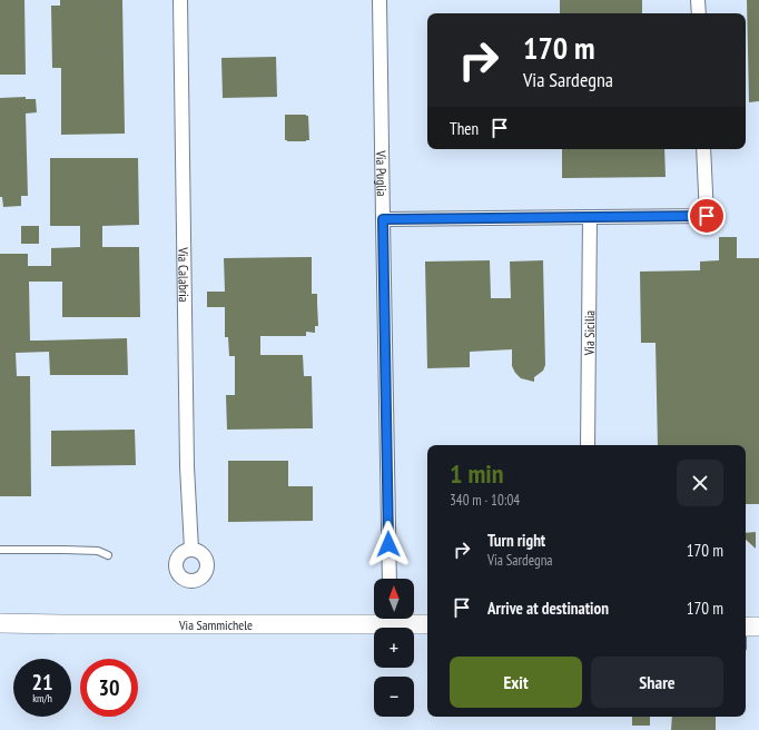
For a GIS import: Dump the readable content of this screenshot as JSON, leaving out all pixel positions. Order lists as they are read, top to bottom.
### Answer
{
  "streets": {
    "main road": ["Via Sammichele"],
    "street": ["Via Puglia", "Via Calabria", "Via Sicilia"]
  },
  "north": "top",
  "page": {
    "turn": ["170 m", "Via Sardegna"],
    "then": "Then",
    "heading": ["1 min", "340 m · 10:04"],
    "list": [
      {
        "name": "Turn right",
        "note": "Via Sardegna",
        "value": "170 m"
      },
      {
        "name": "Arrive at destination",
        "value": "170 m"
      }
    ],
    "map_buttons": ["+", "−"],
    "buttons": ["Exit", "Share"],
    "speed": "21 km/h",
    "limit": "30"
  }
}
